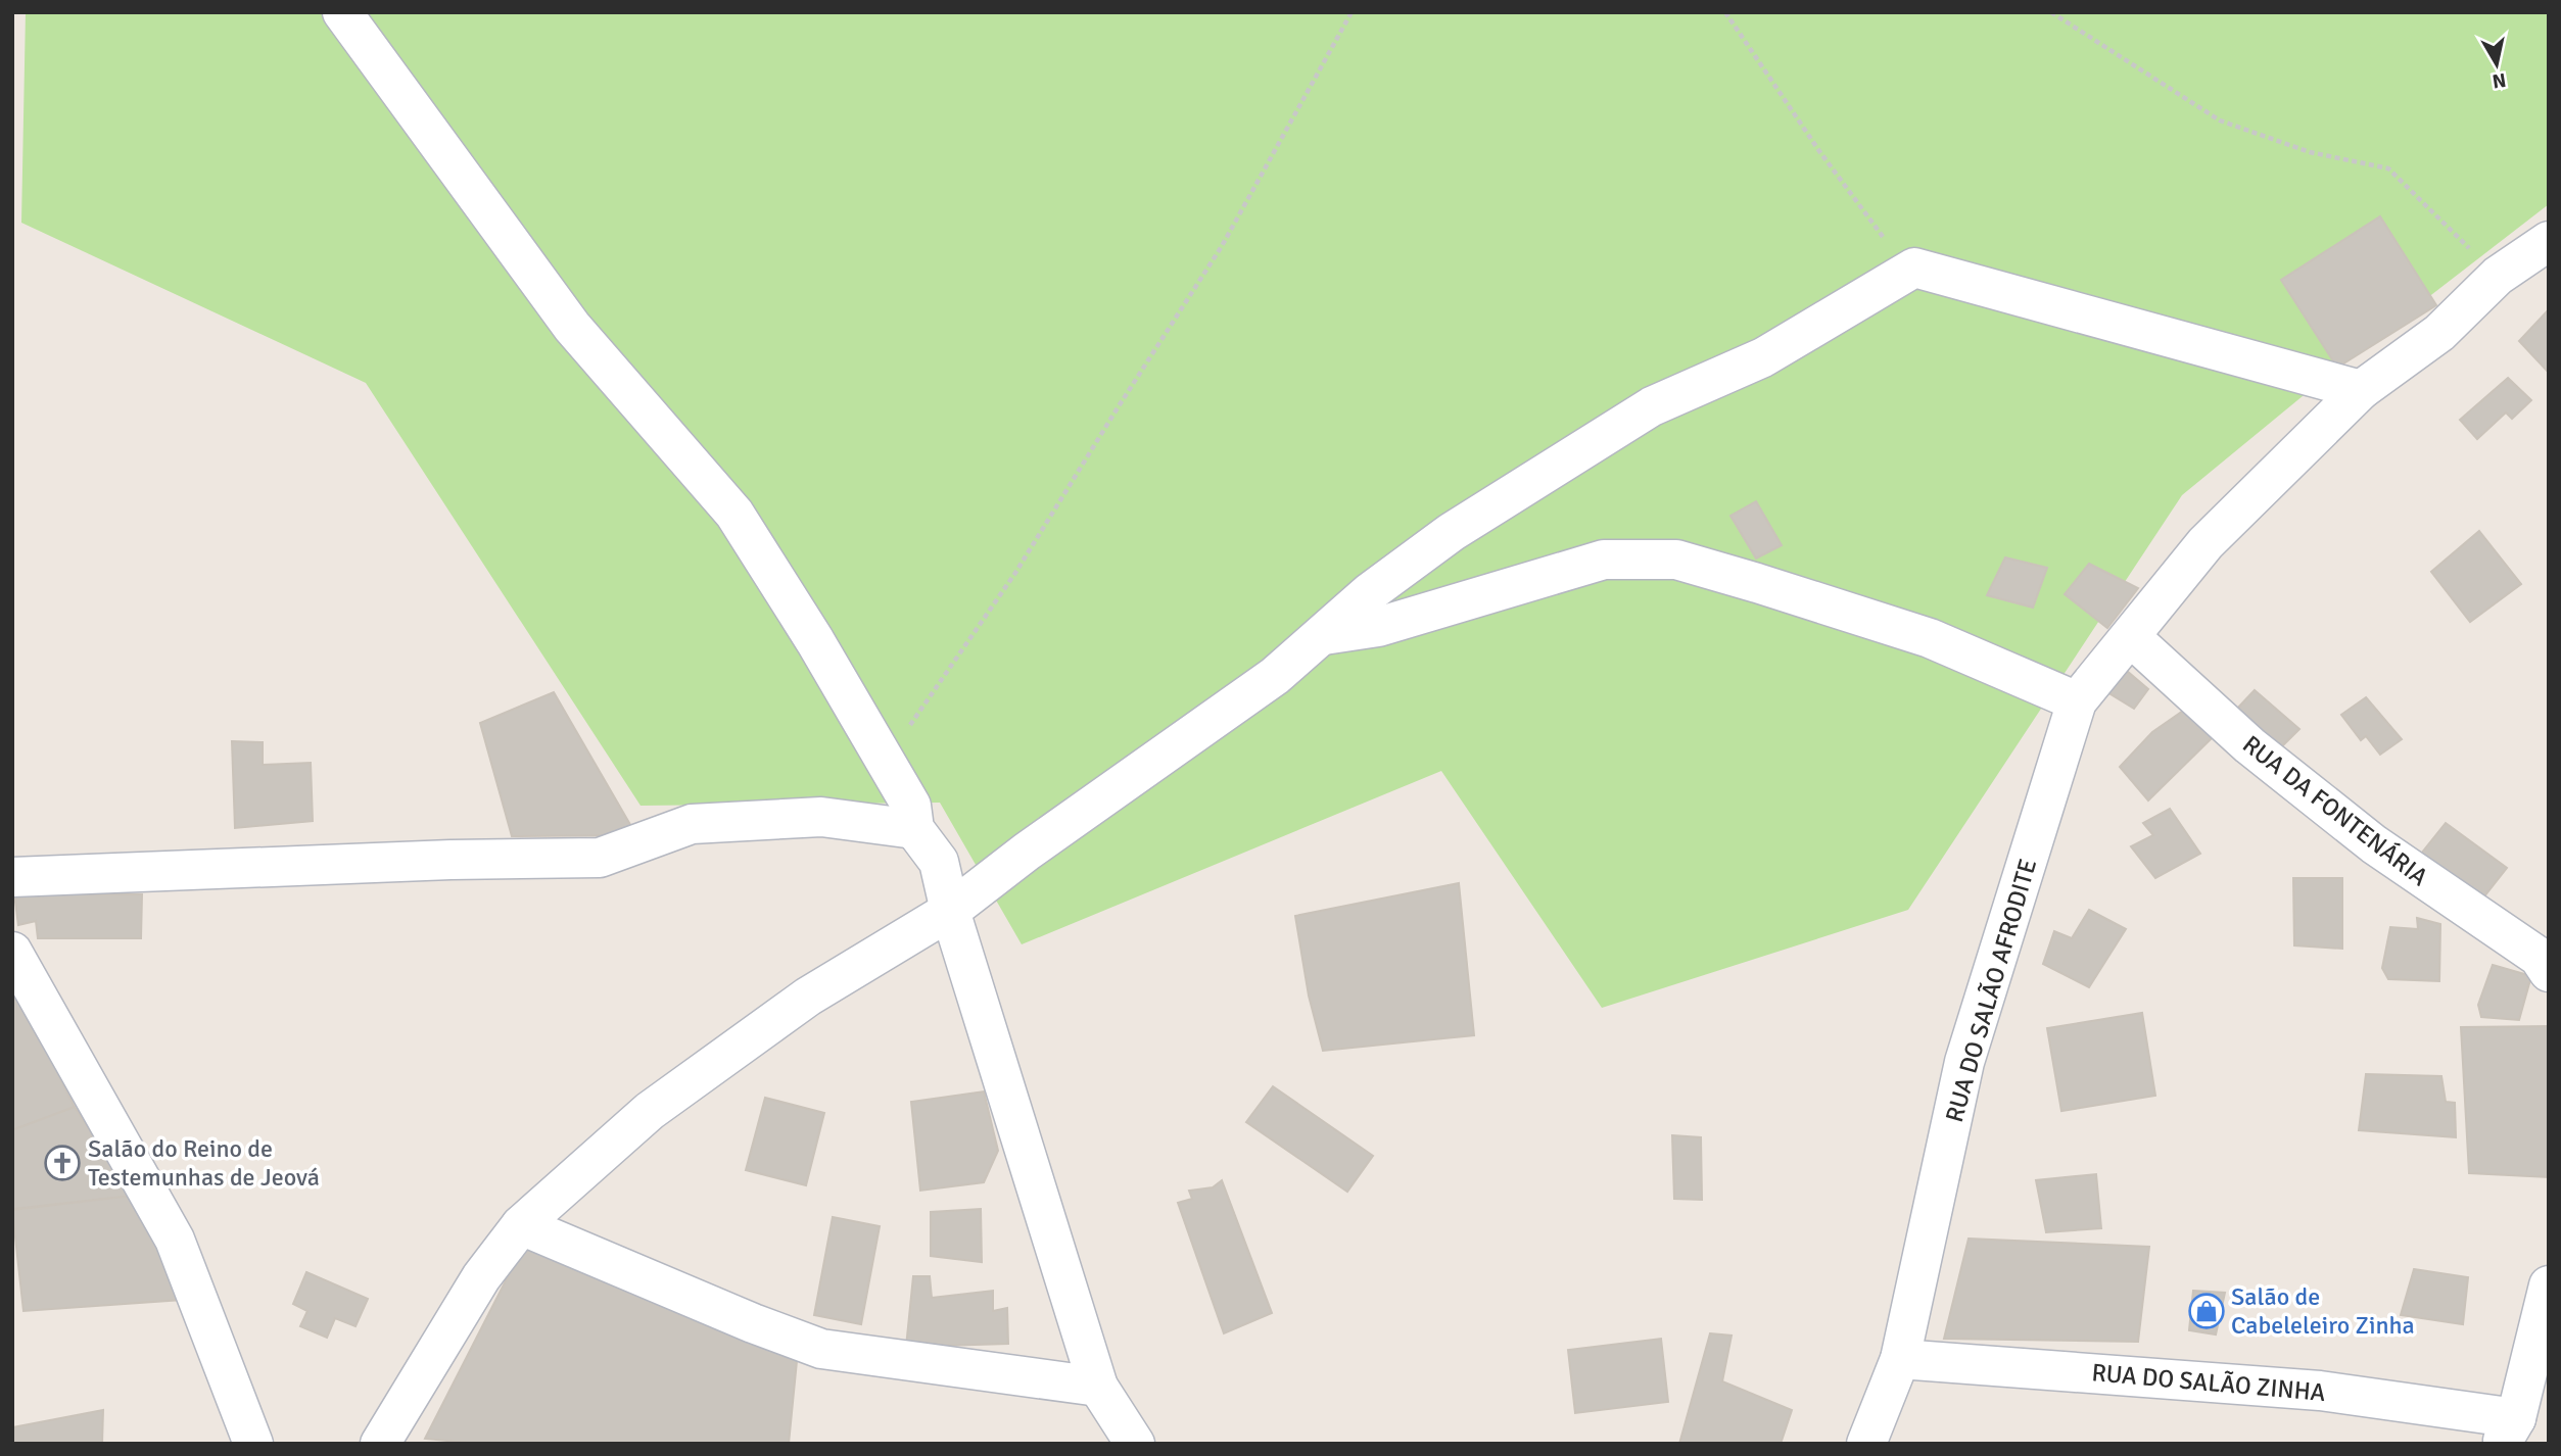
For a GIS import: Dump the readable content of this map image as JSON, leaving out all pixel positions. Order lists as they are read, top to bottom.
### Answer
{
  "streets": {
    "street": ["RUA DA FONTENÁRIA", "RUA DO SALÃO AFRODITE", "RUA DO SALÃO ZINHA"]
  },
  "crossings": [
    ["RUA DA FONTENÁRIA", "RUA DO SALÃO AFRODITE"],
    ["RUA DO SALÃO AFRODITE", "RUA DO SALÃO ZINHA"]
  ],
  "places": {
    "church": ["Salão do Reino de Testemunhas de Jeová"],
    "shop": ["Salão de Cabeleleiro Zinha"]
  },
  "north": "bottom"
}
